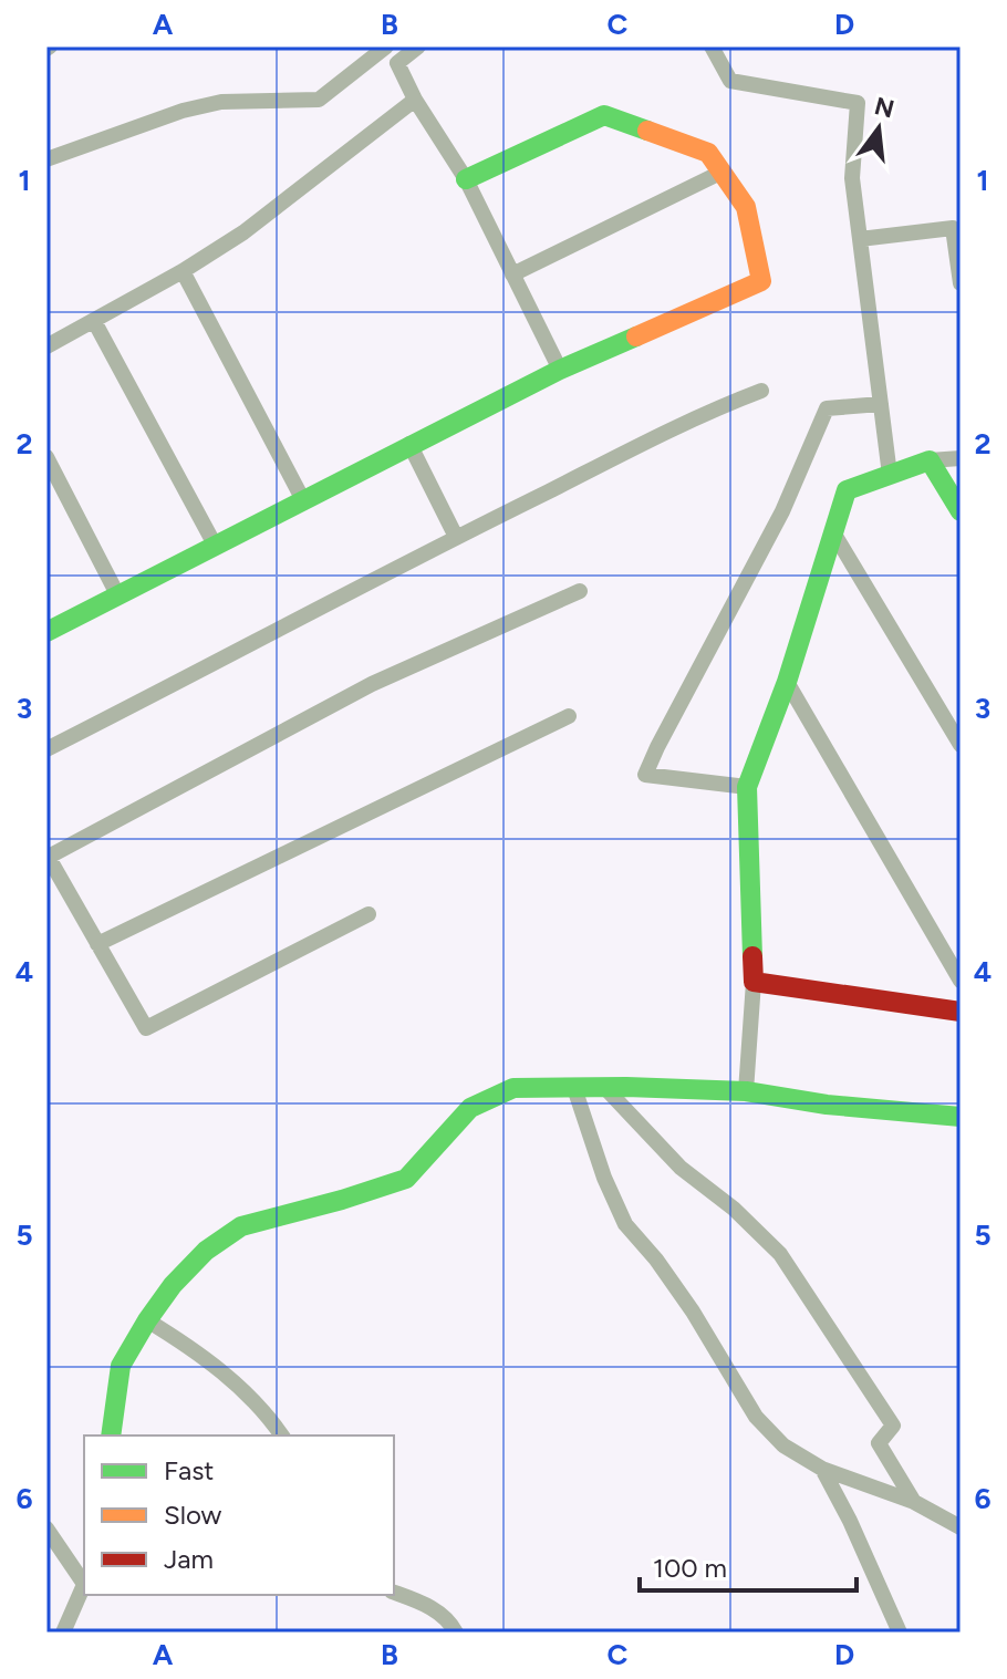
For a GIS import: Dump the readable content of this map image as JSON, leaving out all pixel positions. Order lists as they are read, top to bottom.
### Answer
{
  "legend": ["Fast", "Slow", "Jam"],
  "scale_bar": "100 m",
  "north": "top",
  "grid": {
    "columns": [
      "A",
      "B",
      "C",
      "D"
    ],
    "rows": [
      "1",
      "2",
      "3",
      "4",
      "5",
      "6"
    ]
  }
}
